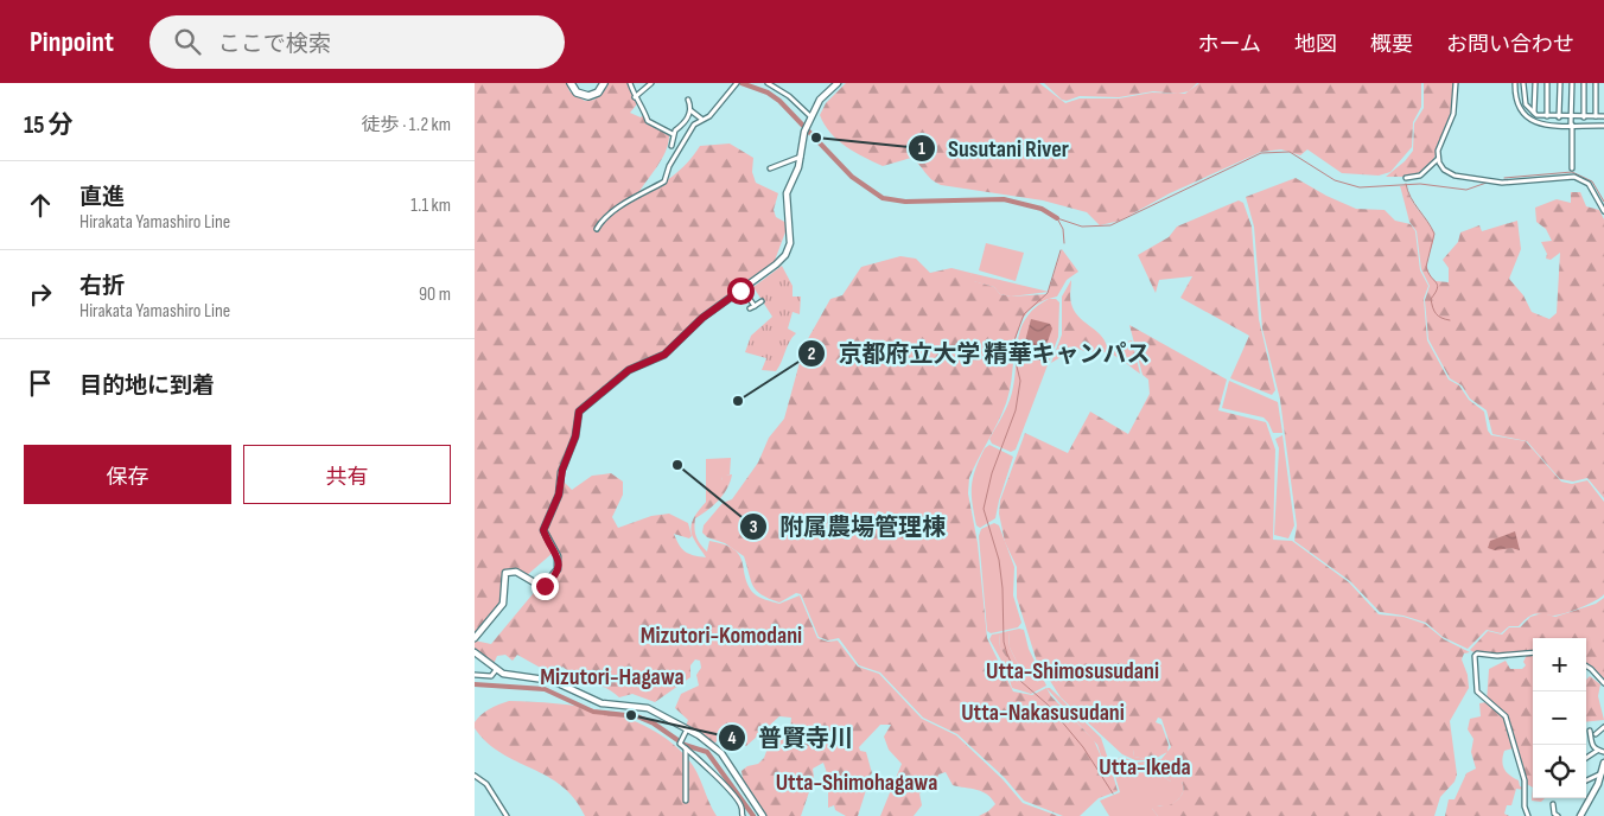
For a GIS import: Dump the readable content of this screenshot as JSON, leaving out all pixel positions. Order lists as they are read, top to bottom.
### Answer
{
  "districts": [
    "Mizutori-Komodani",
    "Utta-Shimosusudani",
    "Mizutori-Hagawa",
    "Utta-Nakasusudani",
    "Utta-Ikeda",
    "Utta-Shimohagawa"
  ],
  "places": [
    "Susutani River",
    "京都府立大学 精華キャンパス",
    "附属農場管理棟",
    "普賢寺川"
  ],
  "page": {
    "header": "Pinpoint",
    "search": "ここで検索",
    "nav": [
      "ホーム",
      "地図",
      "概要",
      "お問い合わせ"
    ],
    "heading": ["15 分", "徒歩 · 1.2 km"],
    "list": [
      ["直進", "Hirakata Yamashiro Line", "1.1 km"],
      ["右折", "Hirakata Yamashiro Line", "90 m"],
      "目的地に到着"
    ],
    "buttons": ["保存", "共有"],
    "map_buttons": ["+", "−"]
  }
}
